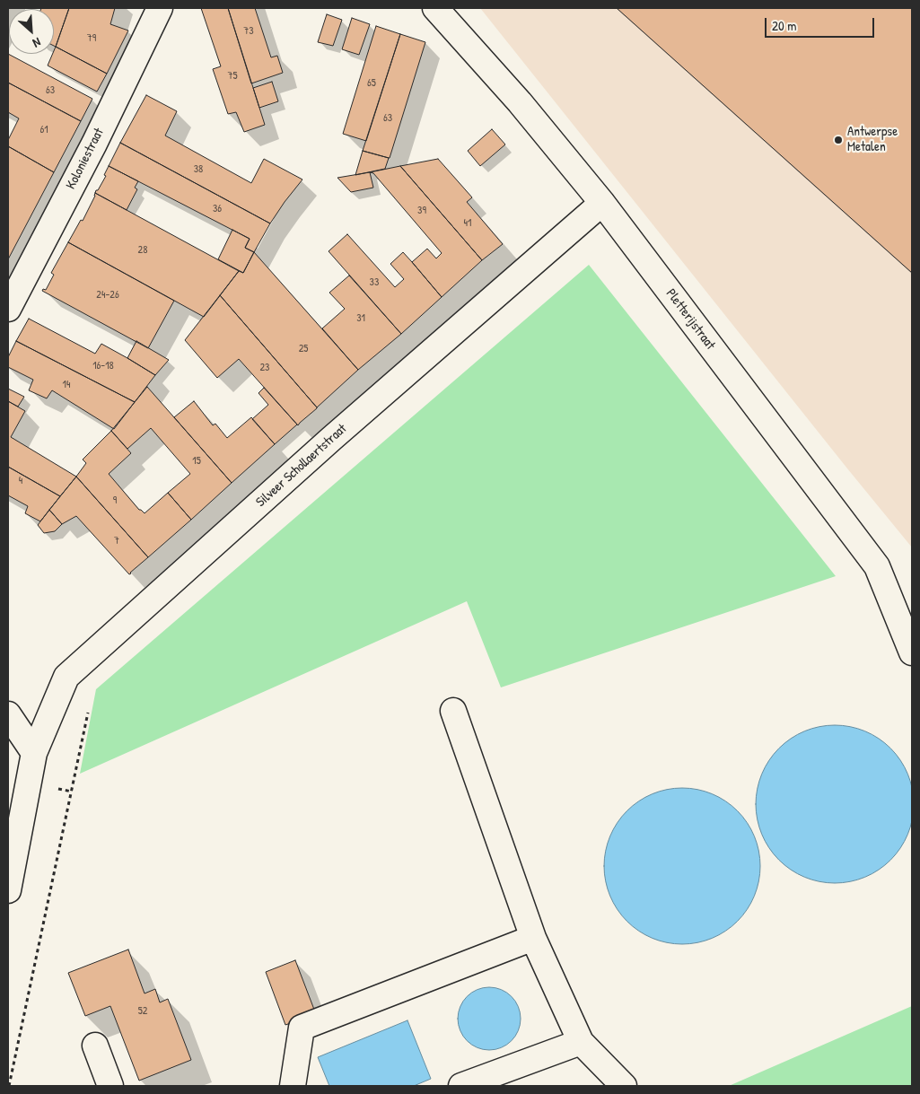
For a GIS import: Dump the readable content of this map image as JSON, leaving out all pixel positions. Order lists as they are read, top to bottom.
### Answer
{
  "streets": {
    "street": ["Koloniestraat", "Pletterijstraat", "Silveer Schollaertstraat"]
  },
  "crossings": [
    ["Pletterijstraat", "Silveer Schollaertstraat"]
  ],
  "places": ["Antwerpse Metalen"],
  "house_numbers": [
    "73",
    "79",
    "75",
    "65",
    "63",
    "63",
    "61",
    "38",
    "36",
    "39",
    "41",
    "28",
    "33",
    "24-26",
    "31",
    "25",
    "16-18",
    "23",
    "14",
    "15",
    "4",
    "9",
    "7",
    "52"
  ],
  "scale_bar": "20 m",
  "north": "bottom right"
}
